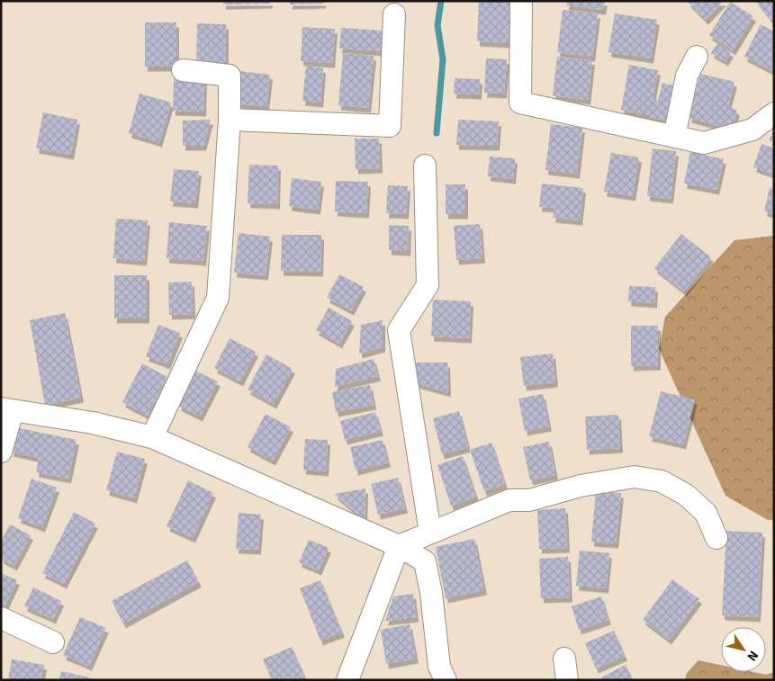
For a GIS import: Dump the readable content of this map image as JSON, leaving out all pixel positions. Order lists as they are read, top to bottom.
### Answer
{
  "north": "bottom right"
}
